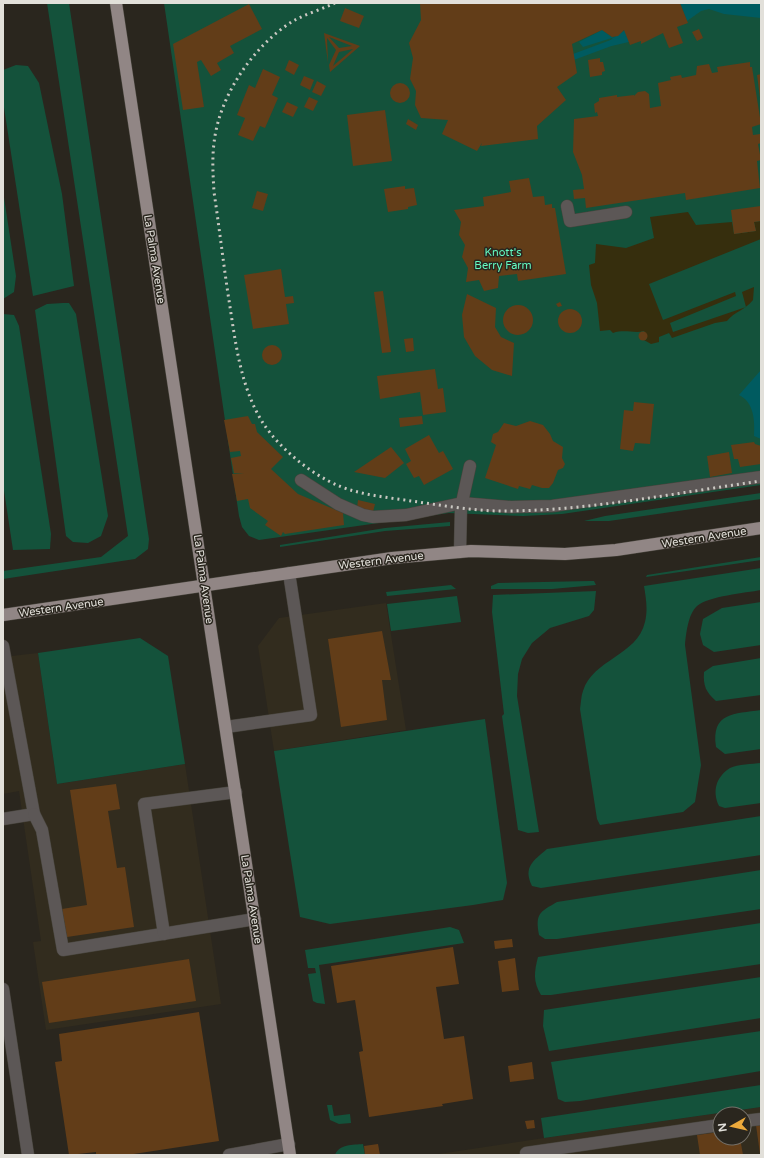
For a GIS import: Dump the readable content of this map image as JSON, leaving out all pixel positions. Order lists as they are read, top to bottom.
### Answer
{
  "streets": {
    "main road": ["La Palma Avenue", "Western Avenue"]
  },
  "crossings": [
    ["La Palma Avenue", "Western Avenue"]
  ],
  "parks": ["Knott's Berry Farm"],
  "north": "left"
}
